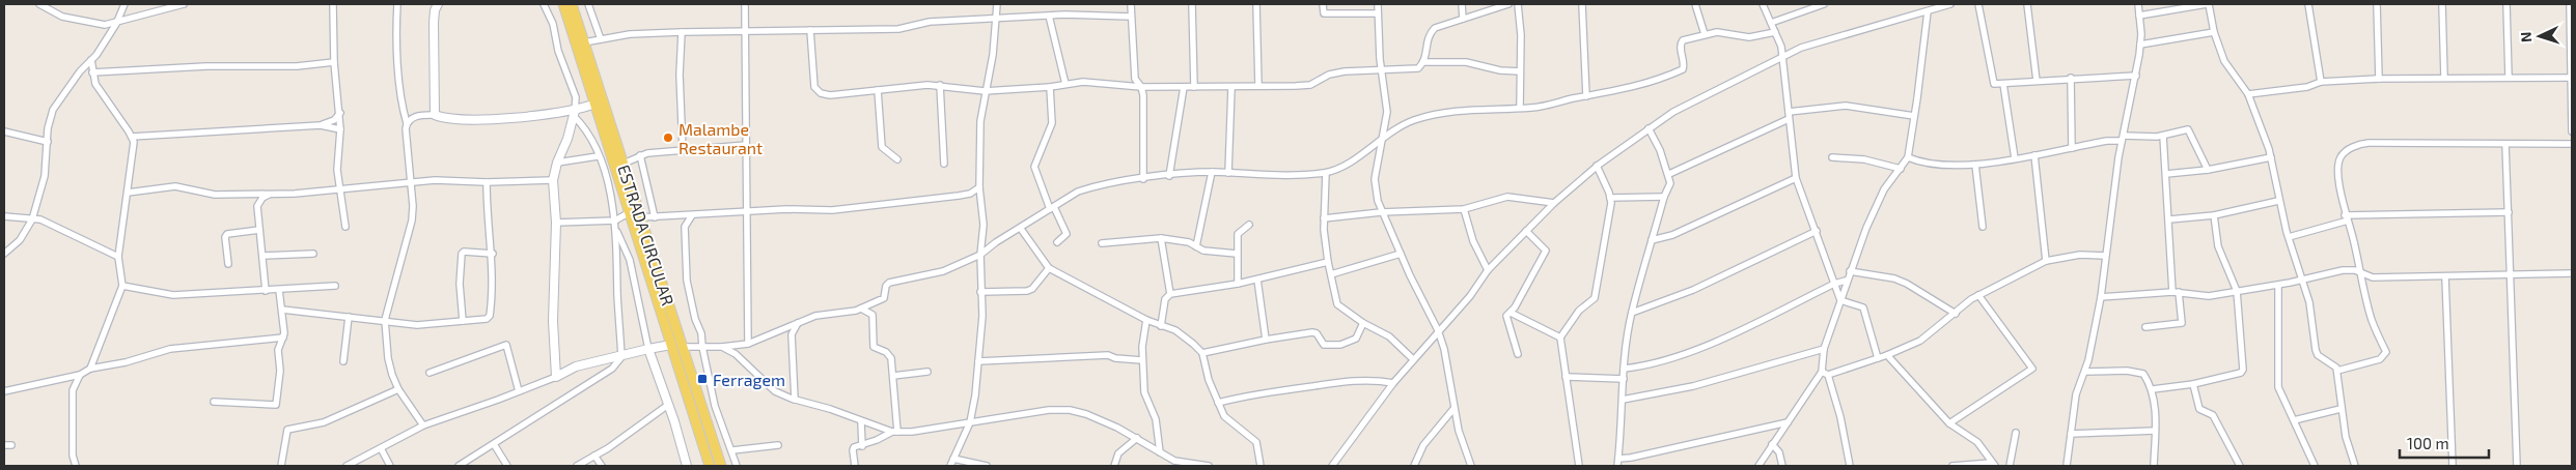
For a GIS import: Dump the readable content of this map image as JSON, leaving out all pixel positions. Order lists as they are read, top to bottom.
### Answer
{
  "streets": {
    "main road": ["ESTRADA CIRCULAR"]
  },
  "places": {
    "other": ["Malambe Restaurant"],
    "transit": ["Ferragem"]
  },
  "scale_bar": "100 m",
  "north": "left"
}
